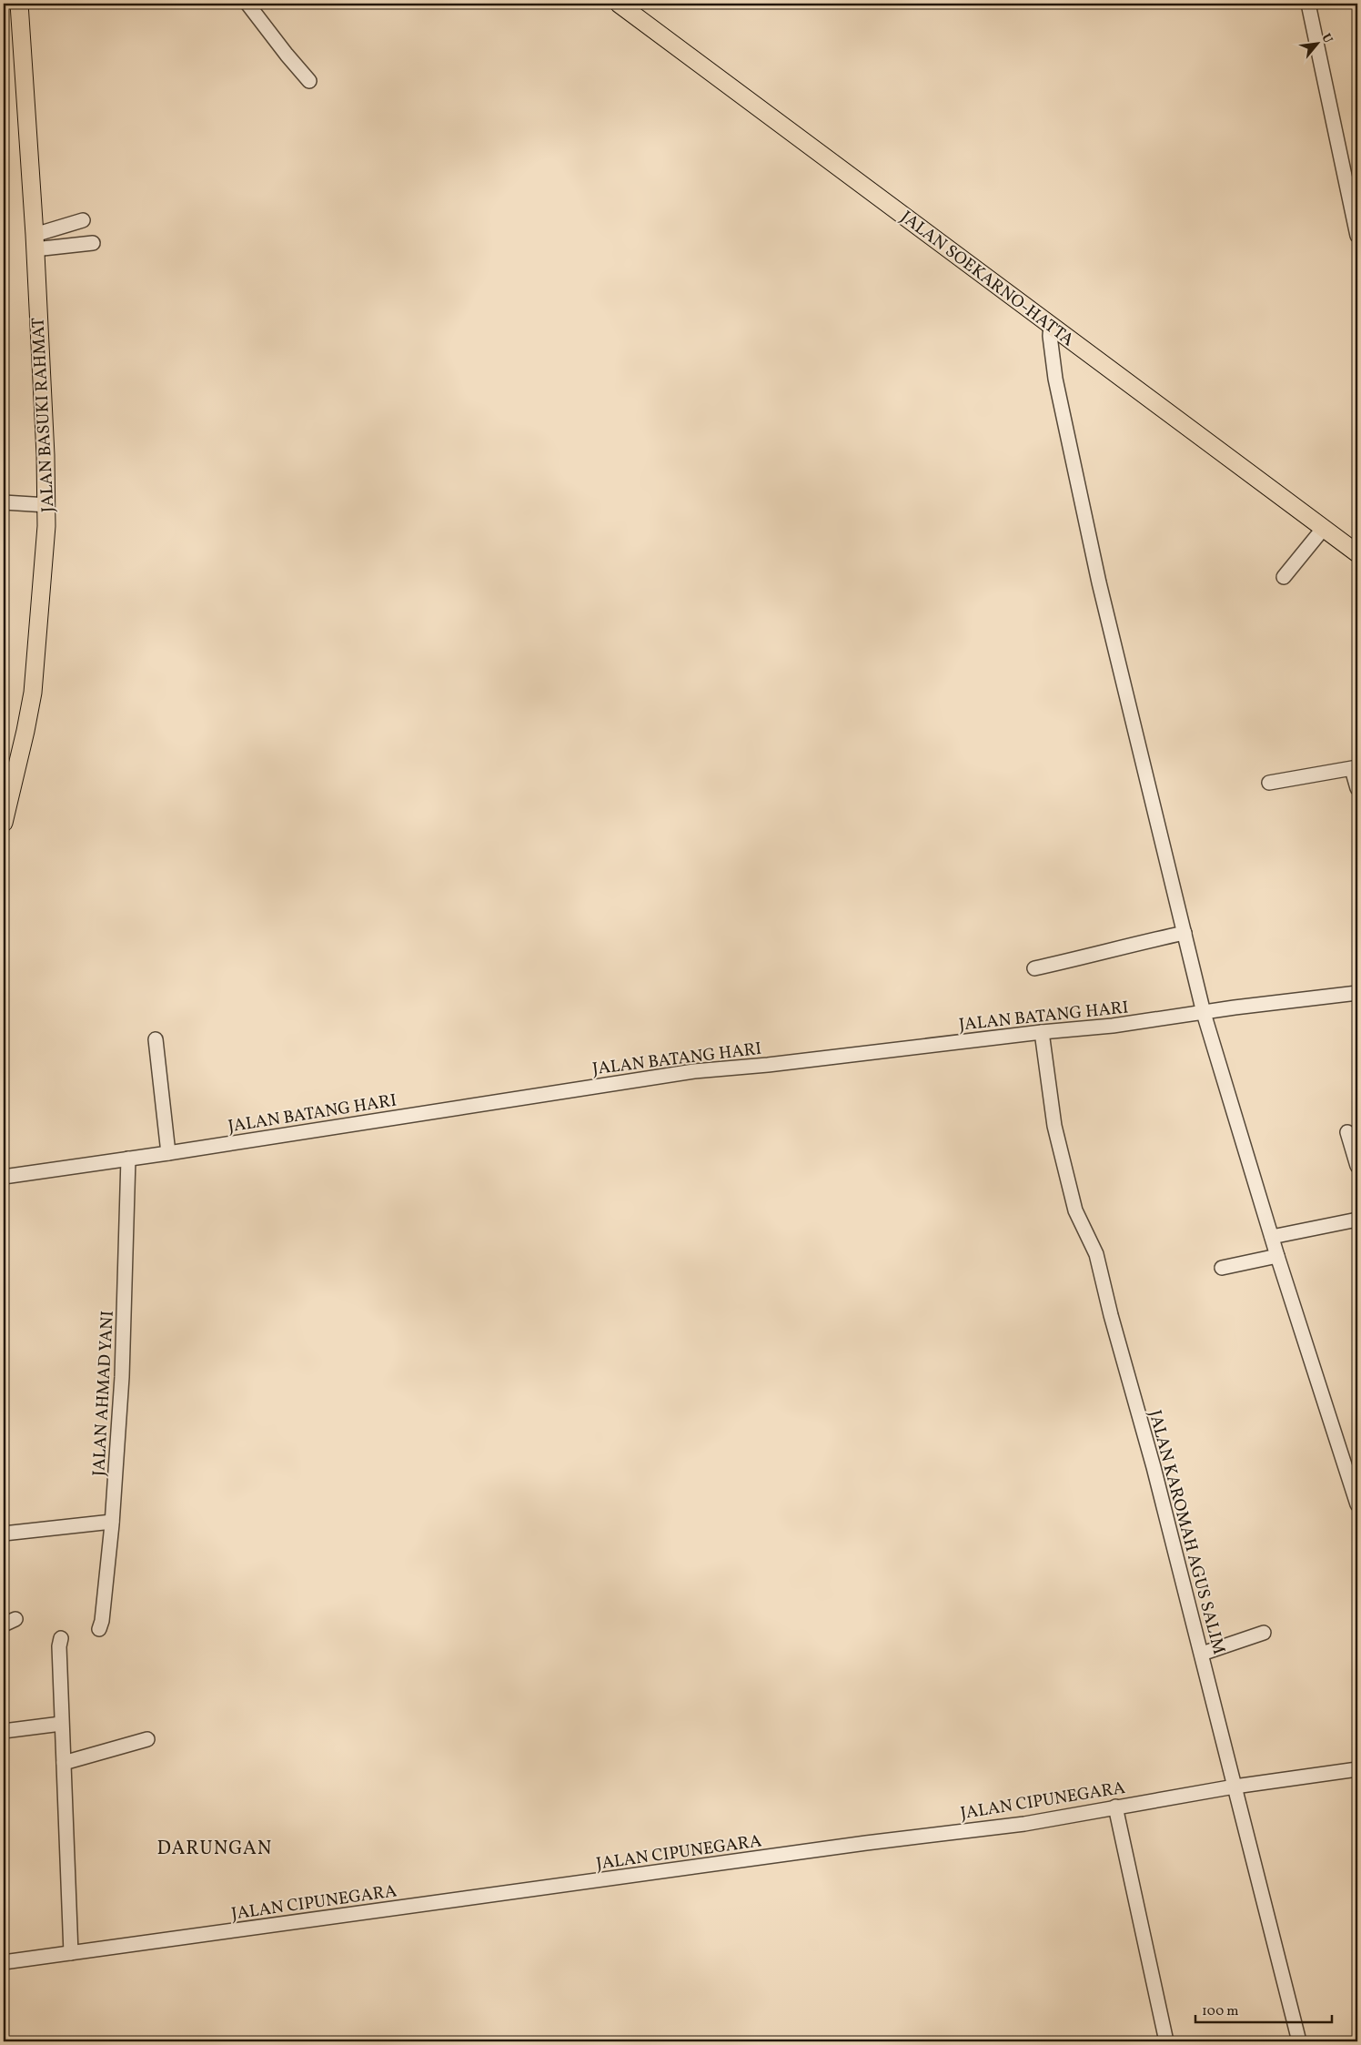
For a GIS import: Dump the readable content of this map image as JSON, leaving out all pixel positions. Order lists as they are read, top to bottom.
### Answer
{
  "streets": {
    "main road": ["JALAN SOEKARNO-HATTA", "JALAN BASUKI RAHMAT"],
    "street": [
      "JALAN BATANG HARI",
      "JALAN AHMAD YANI",
      "JALAN KAROMAH AGUS SALIM",
      "JALAN CIPUNEGARA"
    ]
  },
  "crossings": [
    ["JALAN BATANG HARI", "JALAN AHMAD YANI"],
    ["JALAN BATANG HARI", "JALAN KAROMAH AGUS SALIM"],
    ["JALAN KAROMAH AGUS SALIM", "JALAN CIPUNEGARA"]
  ],
  "districts": ["DARUNGAN"],
  "scale_bar": "100 m",
  "north": "top right"
}
